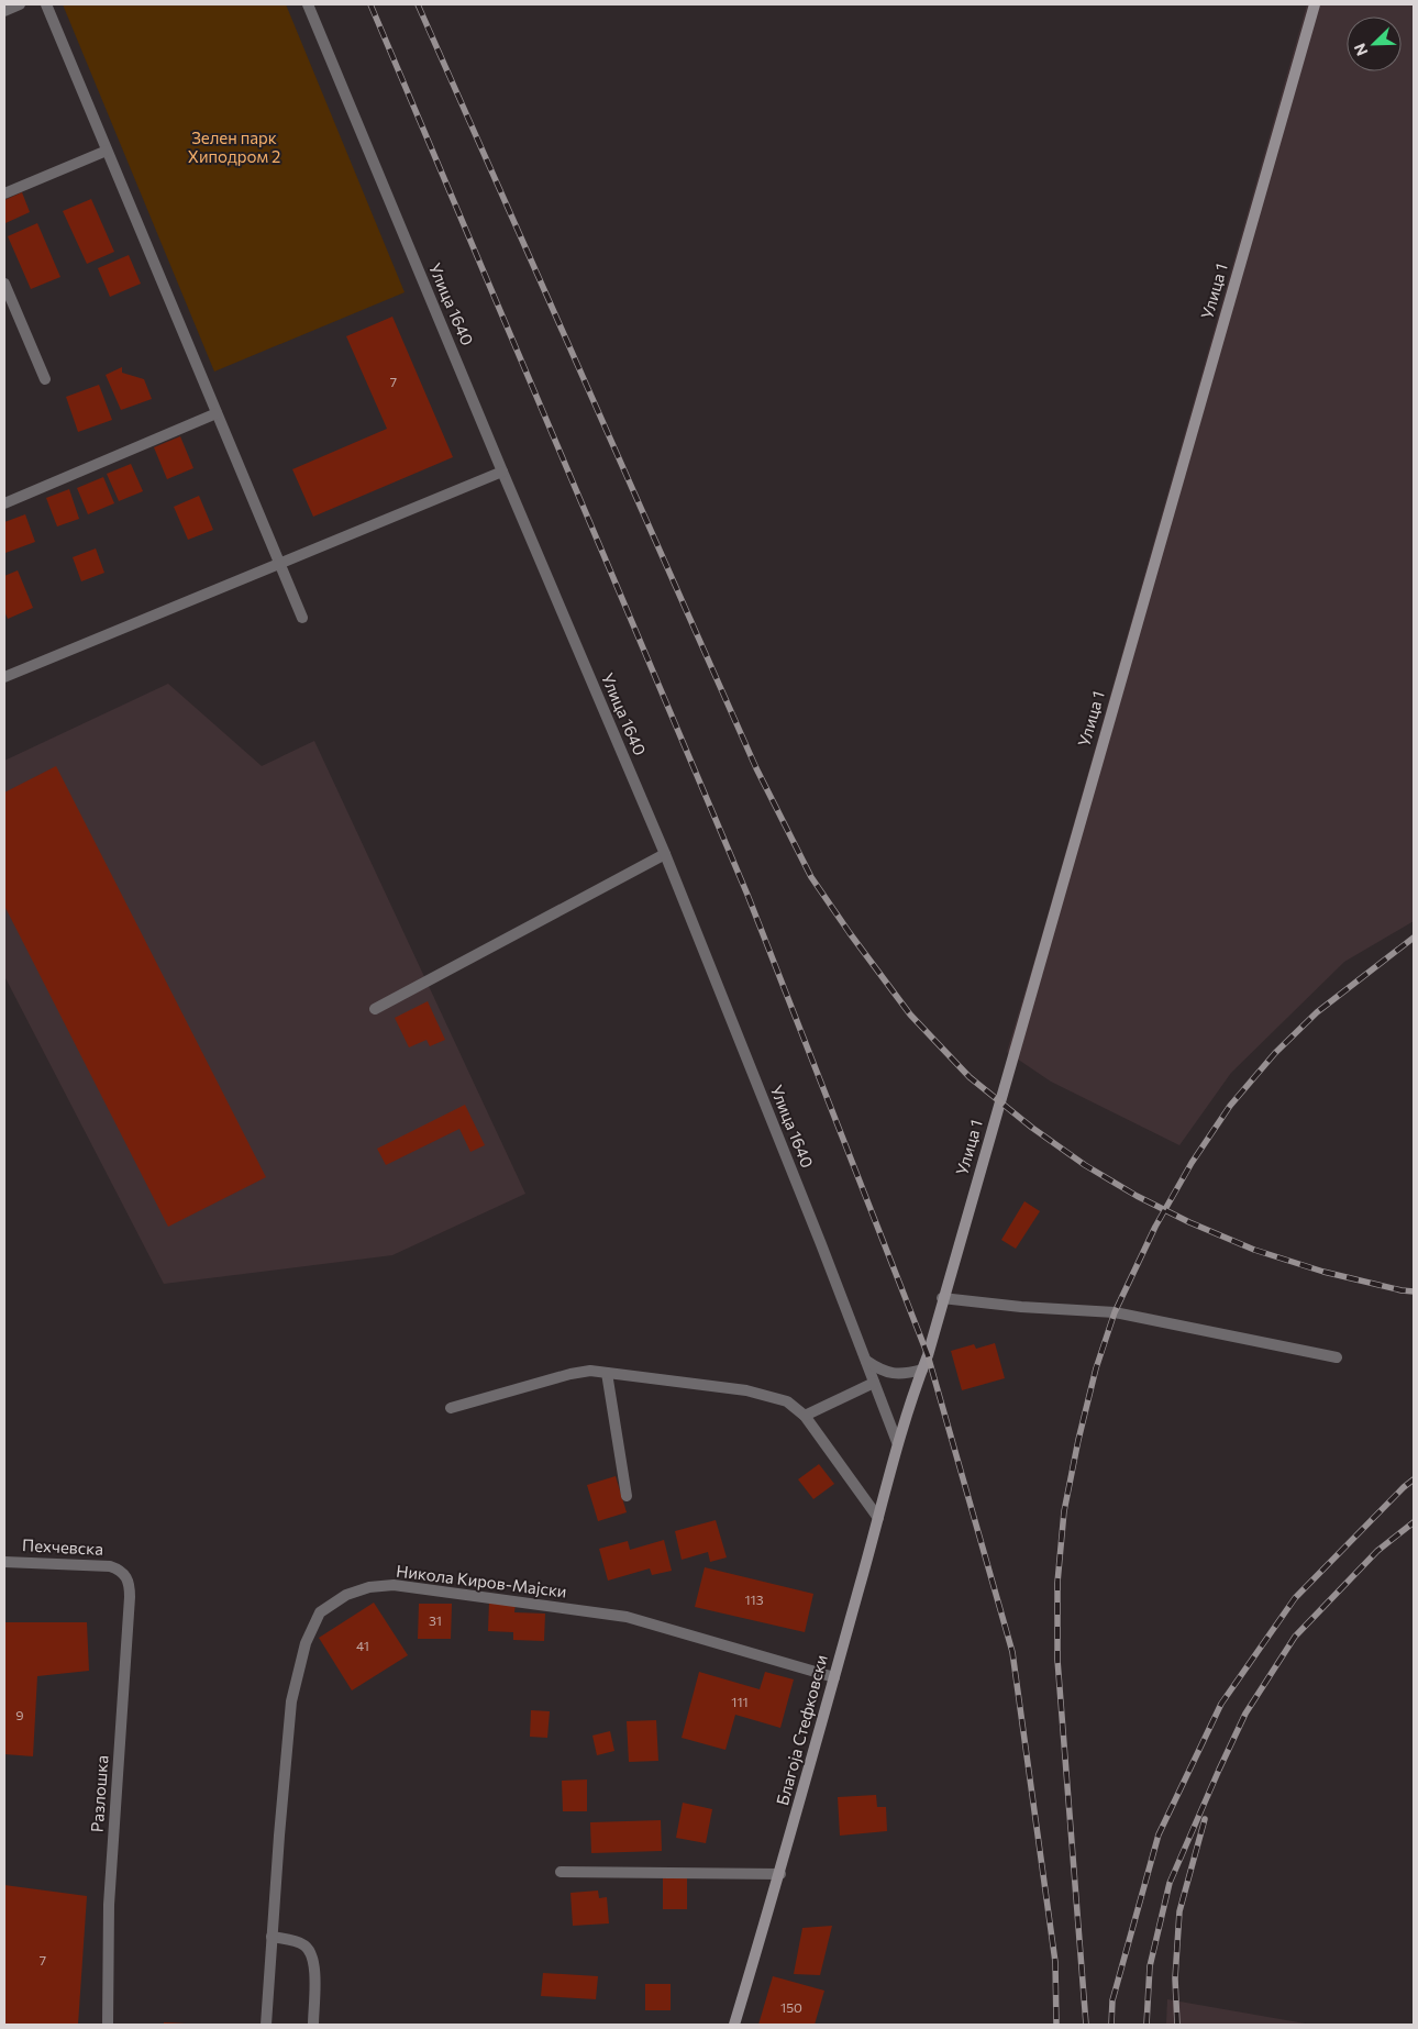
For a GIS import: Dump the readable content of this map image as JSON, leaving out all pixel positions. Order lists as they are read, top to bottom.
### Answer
{
  "streets": {
    "main road": ["Улица 1", "Благоја Стефковски"],
    "street": [
      "Улица 1640",
      "Пехчевска",
      "Никола Киров-Мајски",
      "Разлошка"
    ]
  },
  "crossings": [
    ["Улица 1", "Улица 1640"],
    ["Улица 1", "Благоја Стефковски"],
    ["Улица 1640", "Благоја Стефковски"],
    ["Пехчевска", "Разлошка"],
    ["Никола Киров-Мајски", "Благоја Стефковски"]
  ],
  "parks": ["Зелен парк Хиподром 2"],
  "house_numbers": [
    "7",
    "113",
    "31",
    "41",
    "111",
    "9",
    "7",
    "150"
  ],
  "north": "bottom left"
}
